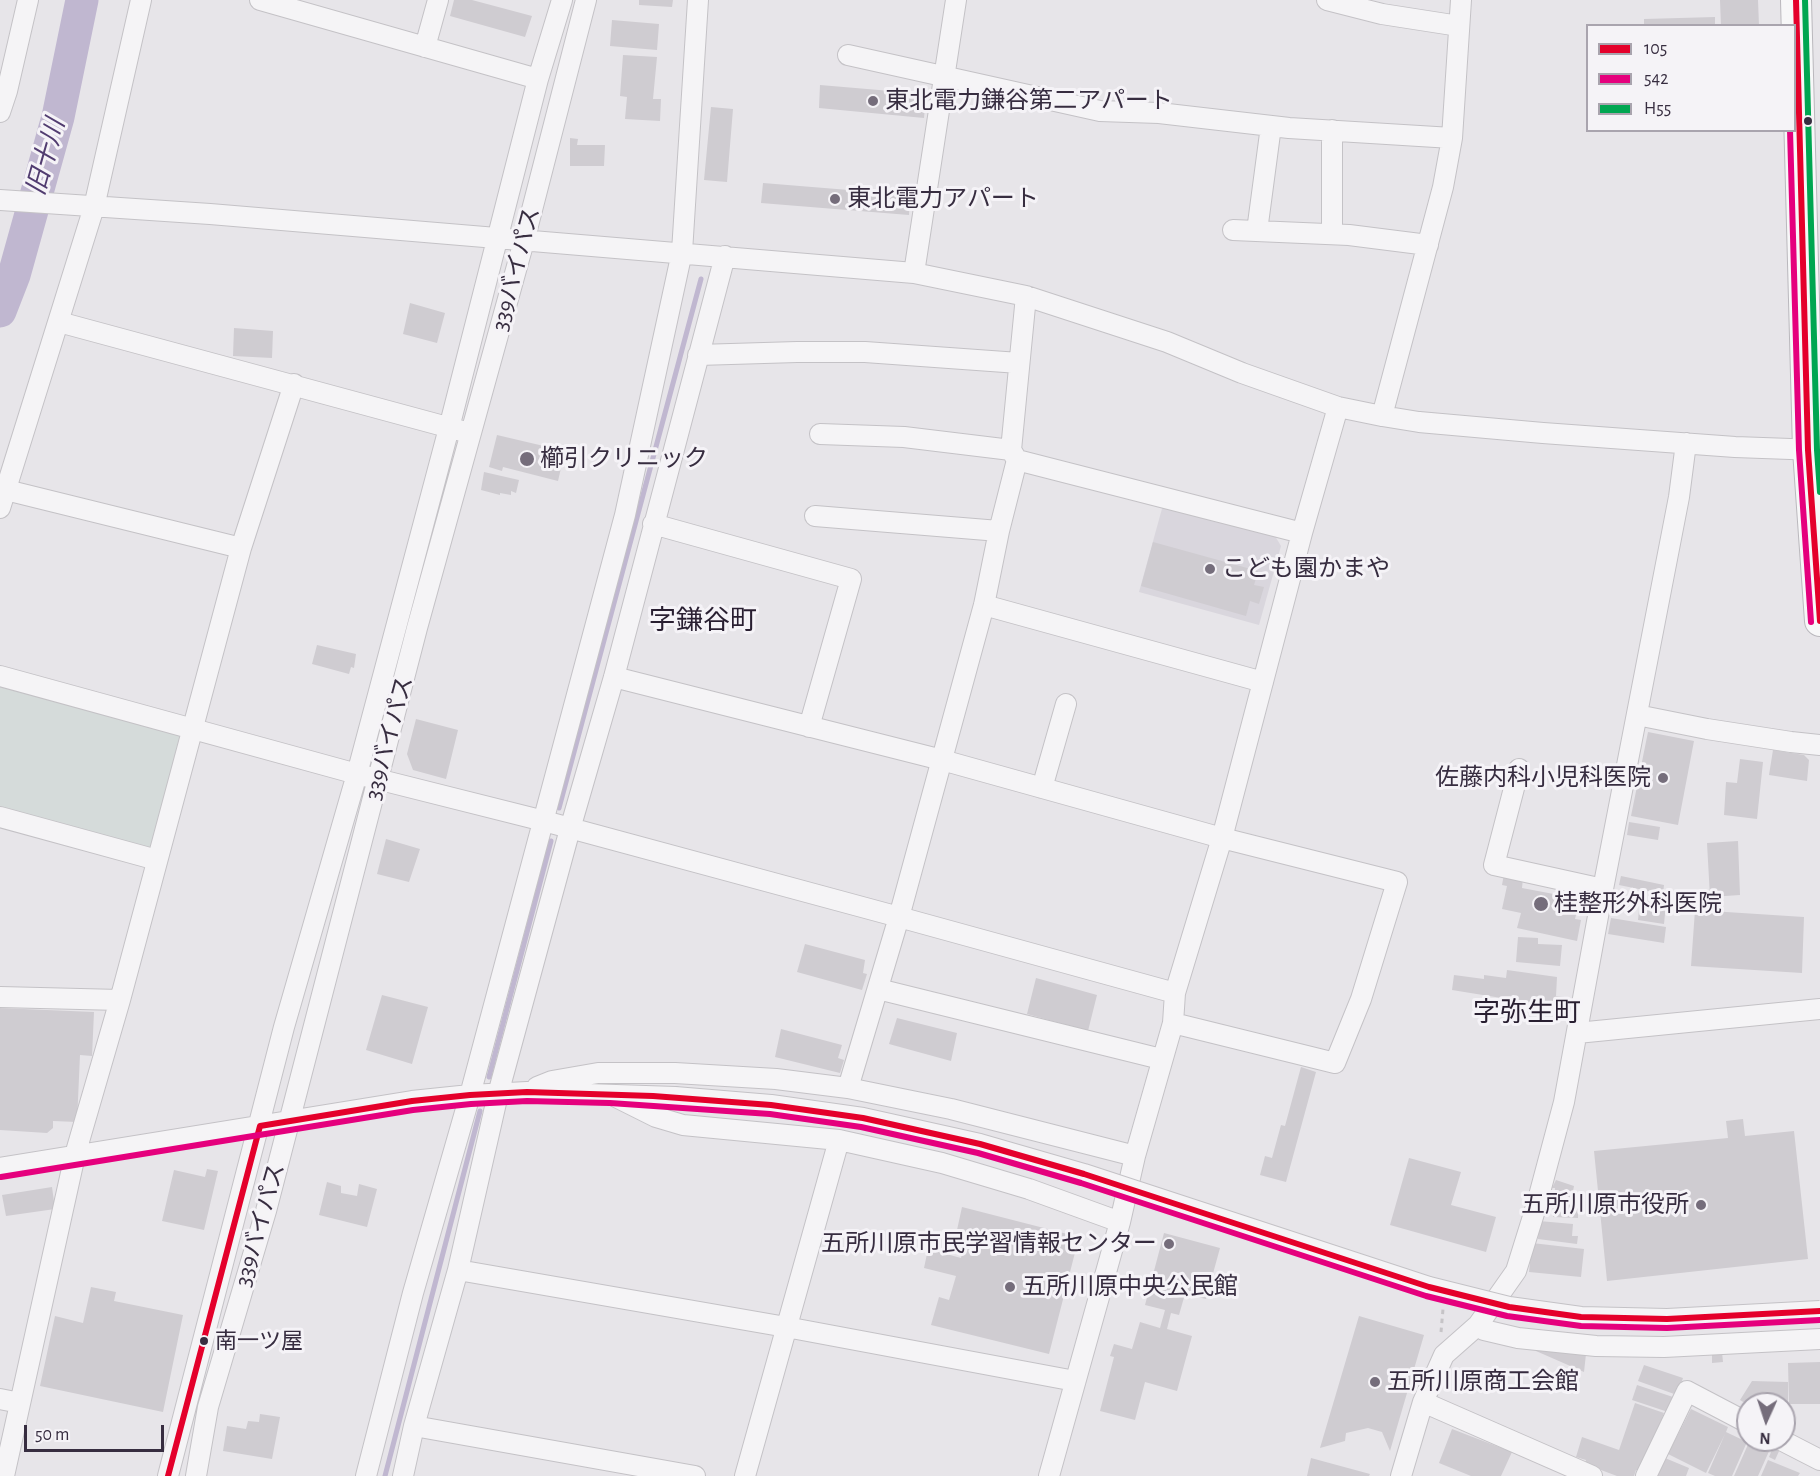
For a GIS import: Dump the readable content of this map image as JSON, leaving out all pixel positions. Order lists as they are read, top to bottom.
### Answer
{
  "streets": {
    "street": ["339バイパス"]
  },
  "districts": ["字鎌谷町", "字弥生町"],
  "water": ["旧十川"],
  "places": [
    "東北電力鎌谷第二アパート",
    "東北電力アパート",
    "櫛引クリニック",
    "こども園かまや",
    "佐藤内科小児科医院",
    "桂整形外科医院",
    "五所川原市役所",
    "五所川原市民学習情報センター",
    "五所川原中央公民館",
    "南一ツ屋",
    "五所川原商工会館"
  ],
  "lines": ["transit line 105", "transit line H55", "transit line 542"],
  "legend": ["105", "542", "H55"],
  "scale_bar": "50 m",
  "north": "bottom"
}
